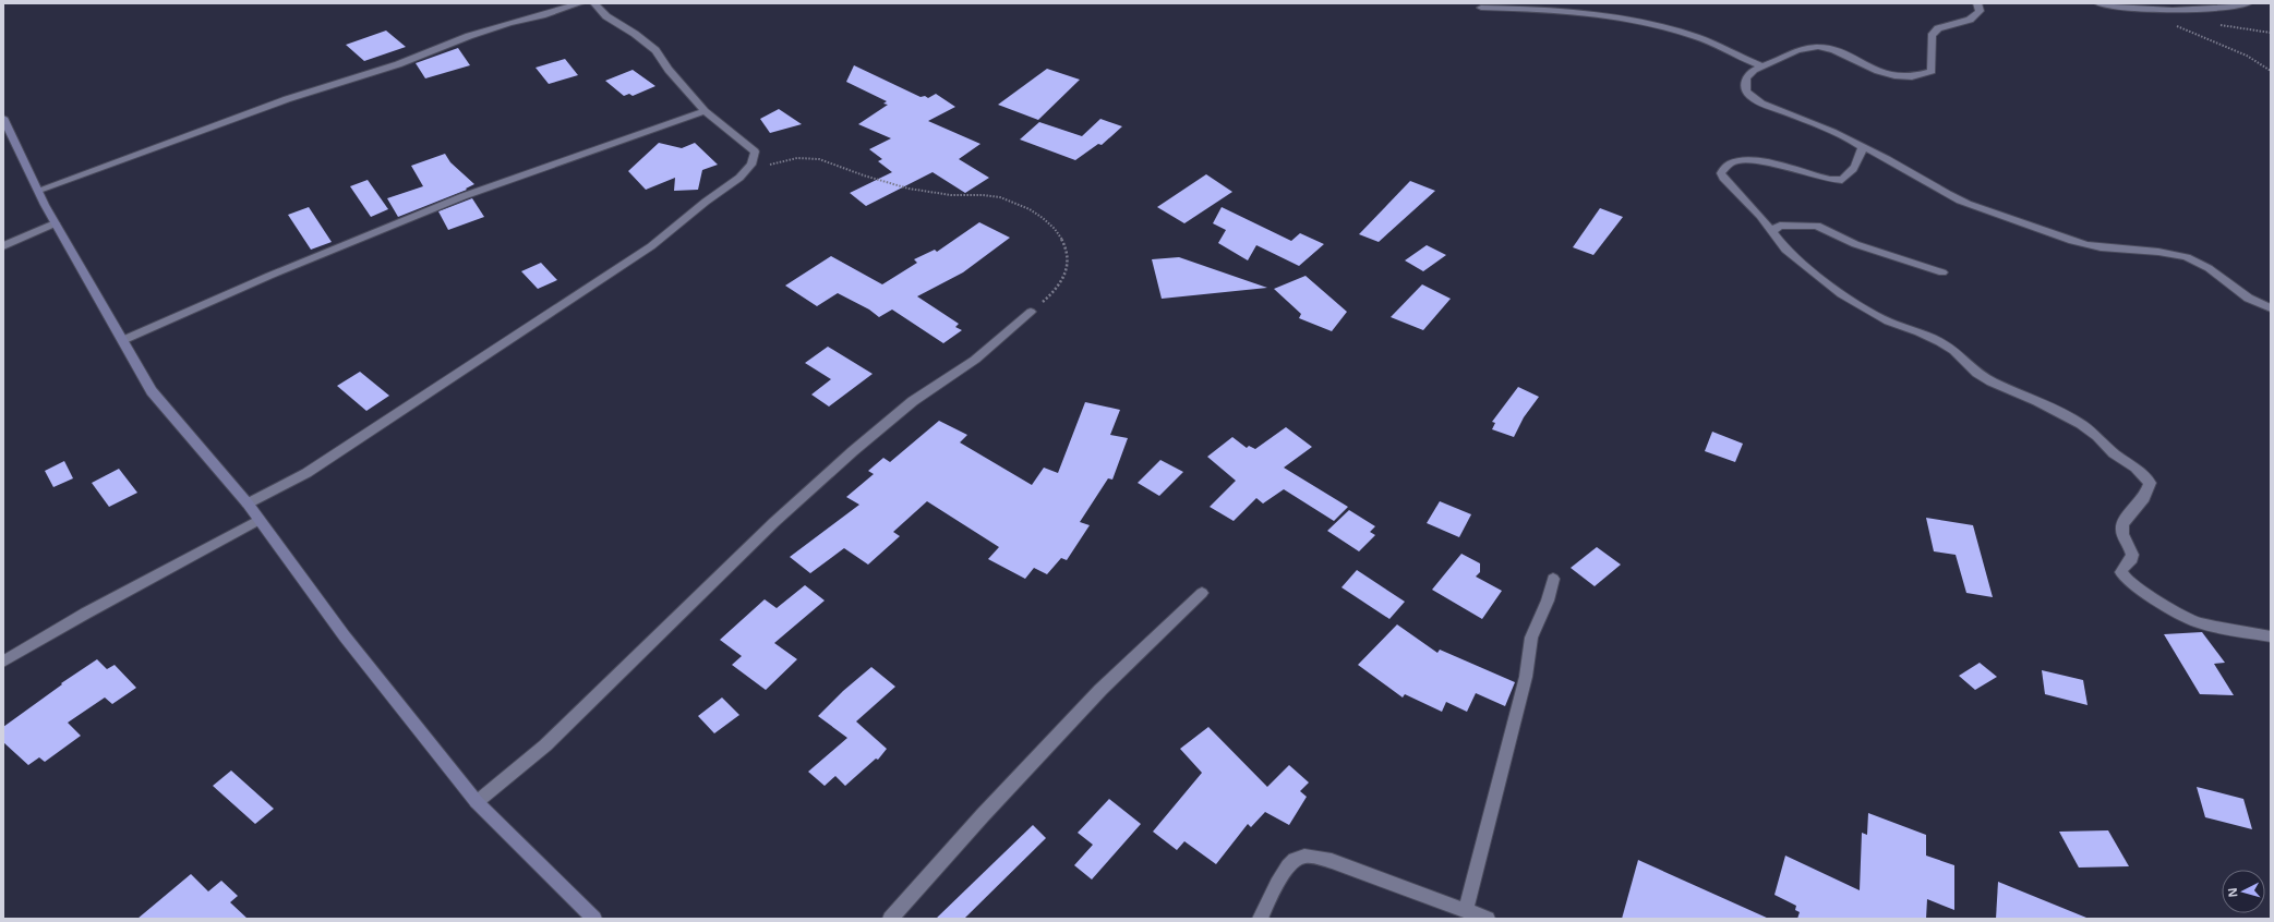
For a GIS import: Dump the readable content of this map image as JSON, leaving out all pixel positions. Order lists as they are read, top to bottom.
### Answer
{
  "north": "left"
}
